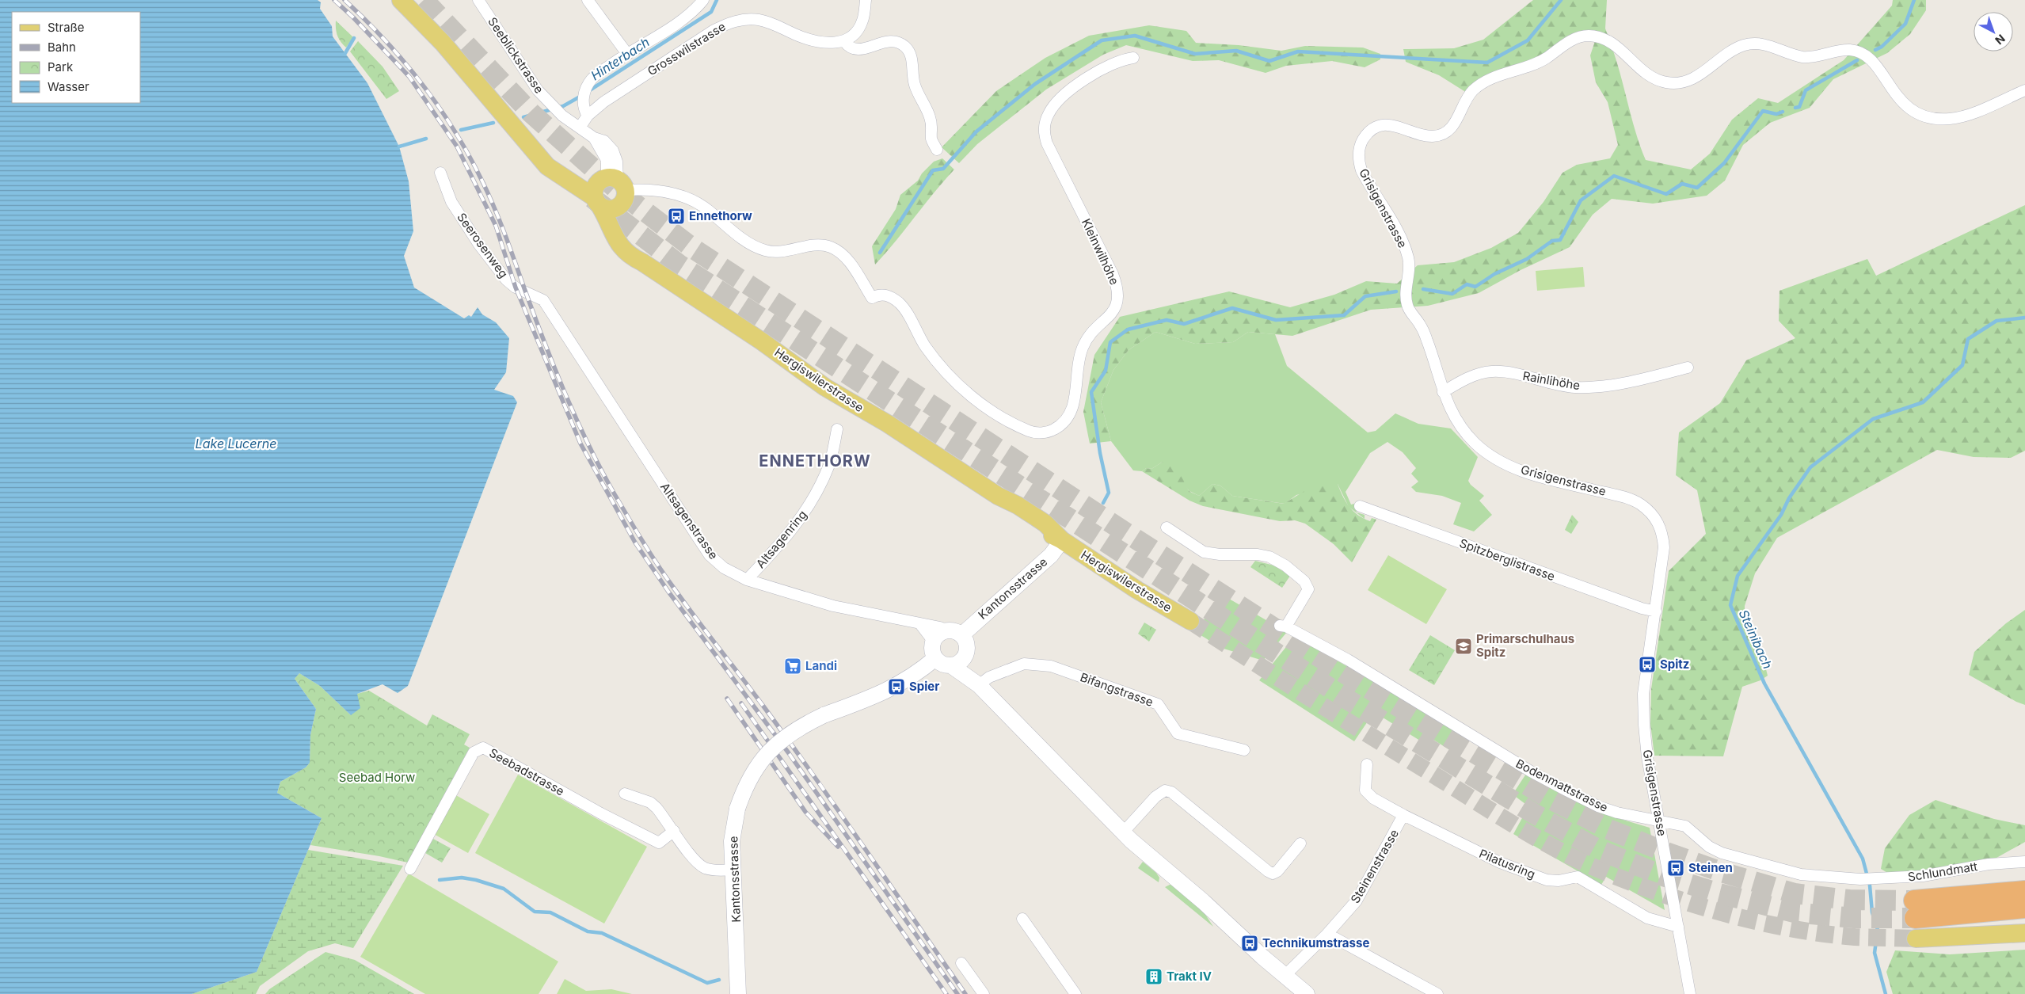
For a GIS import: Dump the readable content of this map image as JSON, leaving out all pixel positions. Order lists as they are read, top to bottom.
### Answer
{
  "streets": {
    "main road": ["Hergiswilerstrasse", "Kantonsstrasse"],
    "street": [
      "Grosswilstrasse",
      "Seeblickstrasse",
      "Grisigenstrasse",
      "Seerosenweg",
      "Kleinwilhöhe",
      "Rainlihöhe",
      "Altsagenstrasse",
      "Altsagenring",
      "Spitzberglistrasse",
      "Bifangstrasse",
      "Seebadstrasse",
      "Bodenmattstrasse",
      "Pilatusring",
      "Steinenstrasse",
      "Schlundmatt"
    ]
  },
  "crossings": [
    ["Grosswilstrasse", "Seeblickstrasse"],
    ["Seeblickstrasse", "Kleinwilhöhe"],
    ["Seeblickstrasse", "Hergiswilerstrasse"],
    ["Grisigenstrasse", "Rainlihöhe"],
    ["Grisigenstrasse", "Spitzberglistrasse"],
    ["Grisigenstrasse", "Bodenmattstrasse"],
    ["Grisigenstrasse", "Pilatusring"],
    ["Seerosenweg", "Altsagenstrasse"],
    ["Kleinwilhöhe", "Hergiswilerstrasse"],
    ["Hergiswilerstrasse", "Kantonsstrasse"],
    ["Altsagenstrasse", "Altsagenring"],
    ["Altsagenstrasse", "Kantonsstrasse"],
    ["Bodenmattstrasse", "Schlundmatt"],
    ["Pilatusring", "Steinenstrasse"]
  ],
  "districts": ["ENNETHORW"],
  "water": ["Hinterbach", "Lake Lucerne", "Steinibach"],
  "parks": ["Seebad Horw"],
  "places": {
    "bus stop": [
      "Ennethorw",
      "Spitz",
      "Spier",
      "Steinen",
      "Technikumstrasse"
    ],
    "school or university": ["Primarschulhaus Spitz"],
    "supermarket": ["Landi"],
    "building": ["Trakt IV"]
  },
  "legend": [
    "Straße",
    "Bahn",
    "Park",
    "Wasser"
  ],
  "north": "bottom right"
}
